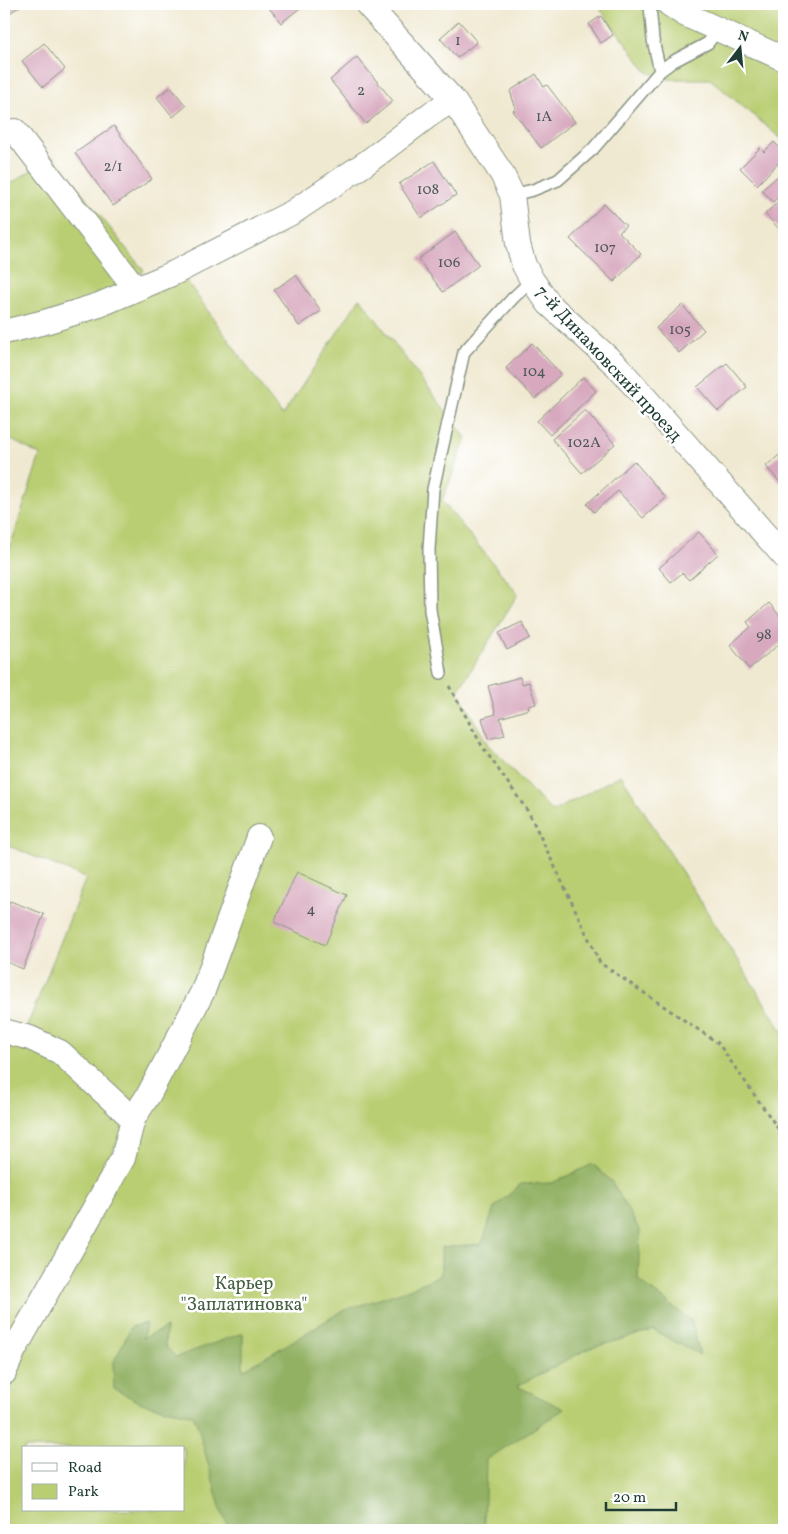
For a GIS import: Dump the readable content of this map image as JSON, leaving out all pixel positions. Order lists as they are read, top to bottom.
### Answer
{
  "streets": {
    "street": ["7-й Динамовский проезд"]
  },
  "parks": ["Карьер \"Заплатиновка\""],
  "house_numbers": [
    "1",
    "2",
    "1А",
    "2/1",
    "108",
    "107",
    "106",
    "105",
    "104",
    "102А",
    "98",
    "4"
  ],
  "legend": ["Road", "Park"],
  "scale_bar": "20 m",
  "north": "top"
}
